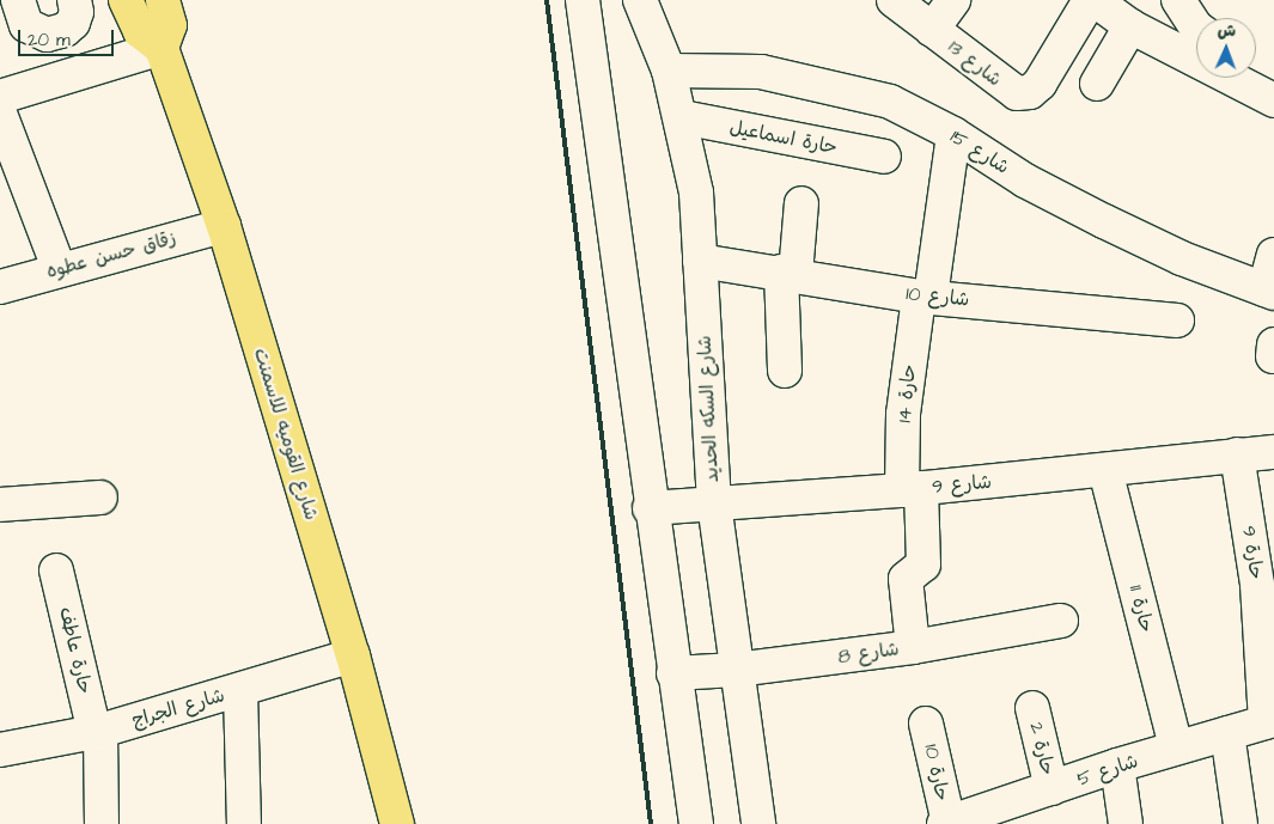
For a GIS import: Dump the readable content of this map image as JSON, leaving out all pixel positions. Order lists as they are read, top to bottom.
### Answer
{
  "streets": {
    "main road": ["شارع القوميه للاسمنت"],
    "street": [
      "شارع 13",
      "حارة اسماعيل",
      "شارع 15",
      "زقاق حسن عطوه",
      "شارع 10",
      "حارة 14",
      "شارع السكه الحديد",
      "شارع 9",
      "حارة 9",
      "حارة 11",
      "حارة عاطف",
      "شارع 8",
      "شارع الجراج",
      "حارة 2",
      "شارع 5",
      "حارة 10"
    ]
  },
  "crossings": [
    ["حارة اسماعيل", "شارع السكه الحديد"],
    ["شارع 15", "حارة 14"],
    ["شارع 15", "شارع السكه الحديد"],
    ["زقاق حسن عطوه", "شارع القوميه للاسمنت"],
    ["شارع 10", "حارة 14"],
    ["شارع 10", "شارع السكه الحديد"],
    ["حارة 14", "شارع 9"],
    ["حارة 14", "شارع 8"],
    ["شارع السكه الحديد", "شارع 9"],
    ["شارع السكه الحديد", "شارع 8"],
    ["شارع القوميه للاسمنت", "شارع الجراج"],
    ["شارع 9", "حارة 9"],
    ["شارع 9", "حارة 11"],
    ["حارة 9", "شارع 5"],
    ["حارة 11", "شارع 5"],
    ["حارة عاطف", "شارع الجراج"],
    ["حارة 2", "شارع 5"],
    ["شارع 5", "حارة 10"]
  ],
  "scale_bar": "20 m",
  "north": "top"
}
